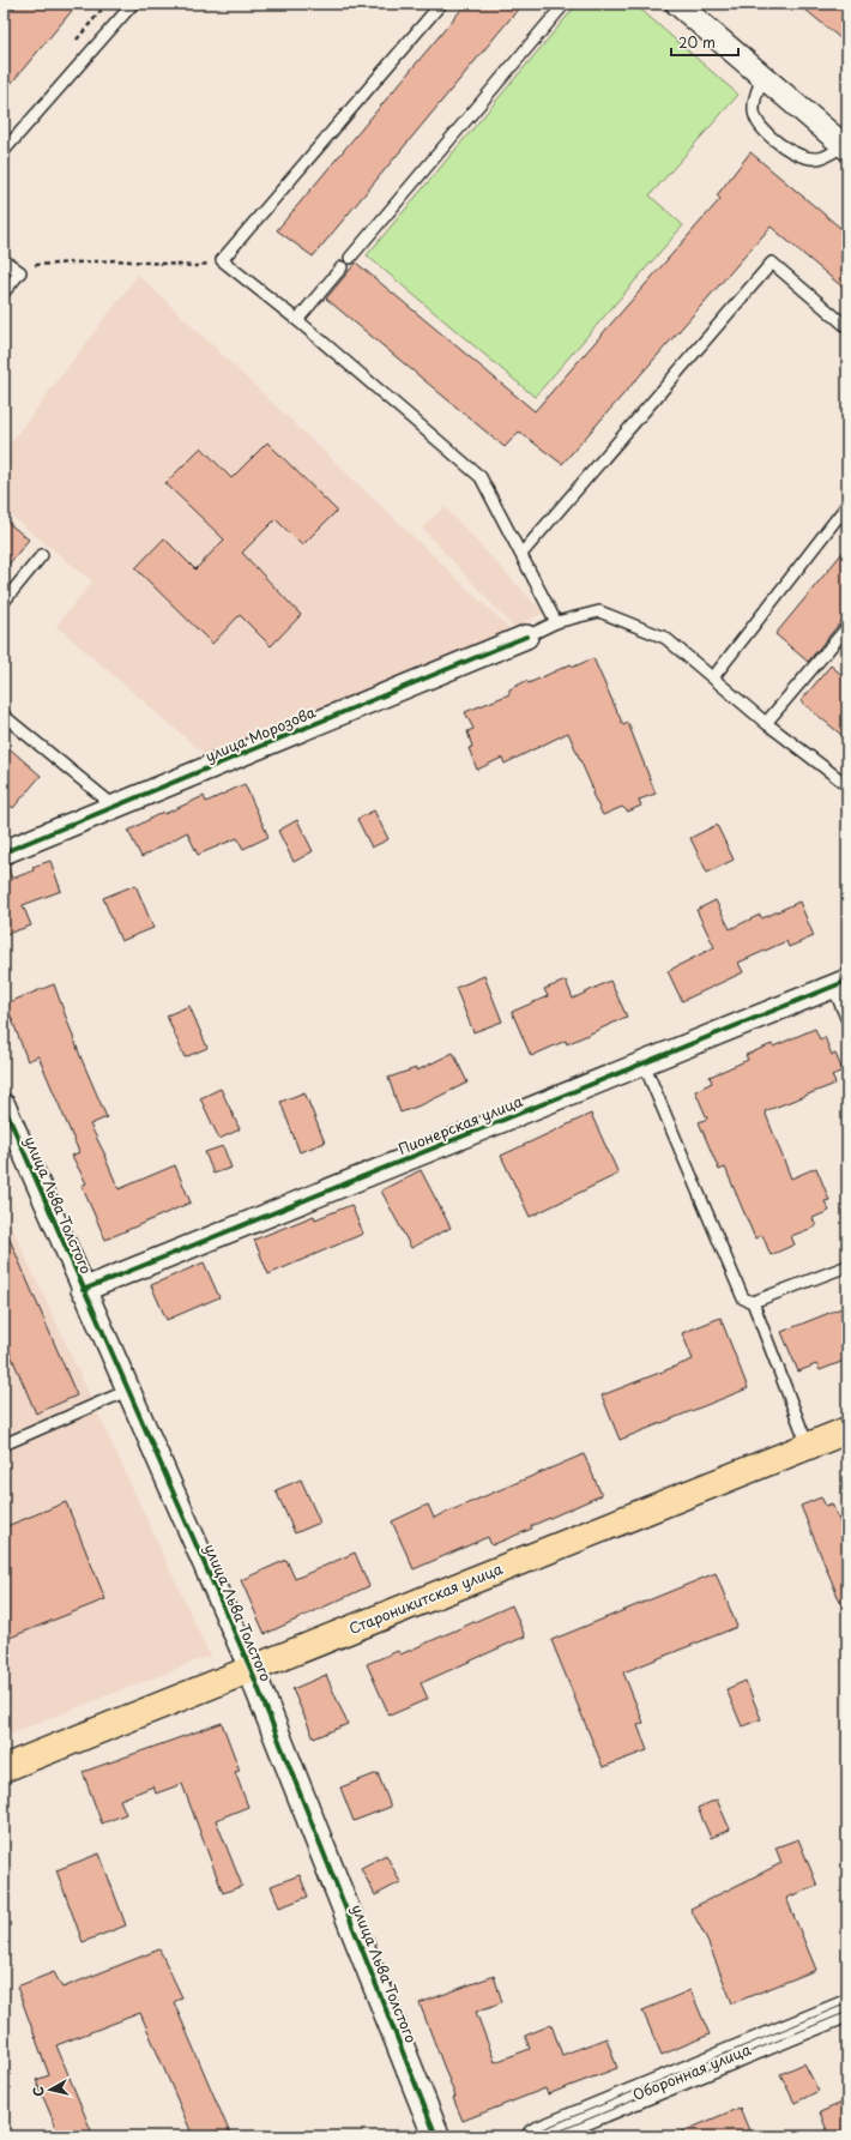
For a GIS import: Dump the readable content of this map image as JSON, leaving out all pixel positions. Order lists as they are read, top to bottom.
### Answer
{
  "streets": {
    "main road": ["Староникитская улица"],
    "street": [
      "улица Морозова",
      "Пионерская улица",
      "улица Льва Толстого",
      "Оборонная улица"
    ]
  },
  "crossings": [
    ["Пионерская улица", "улица Льва Толстого"],
    ["улица Льва Толстого", "Староникитская улица"]
  ],
  "scale_bar": "20 m",
  "north": "left"
}
